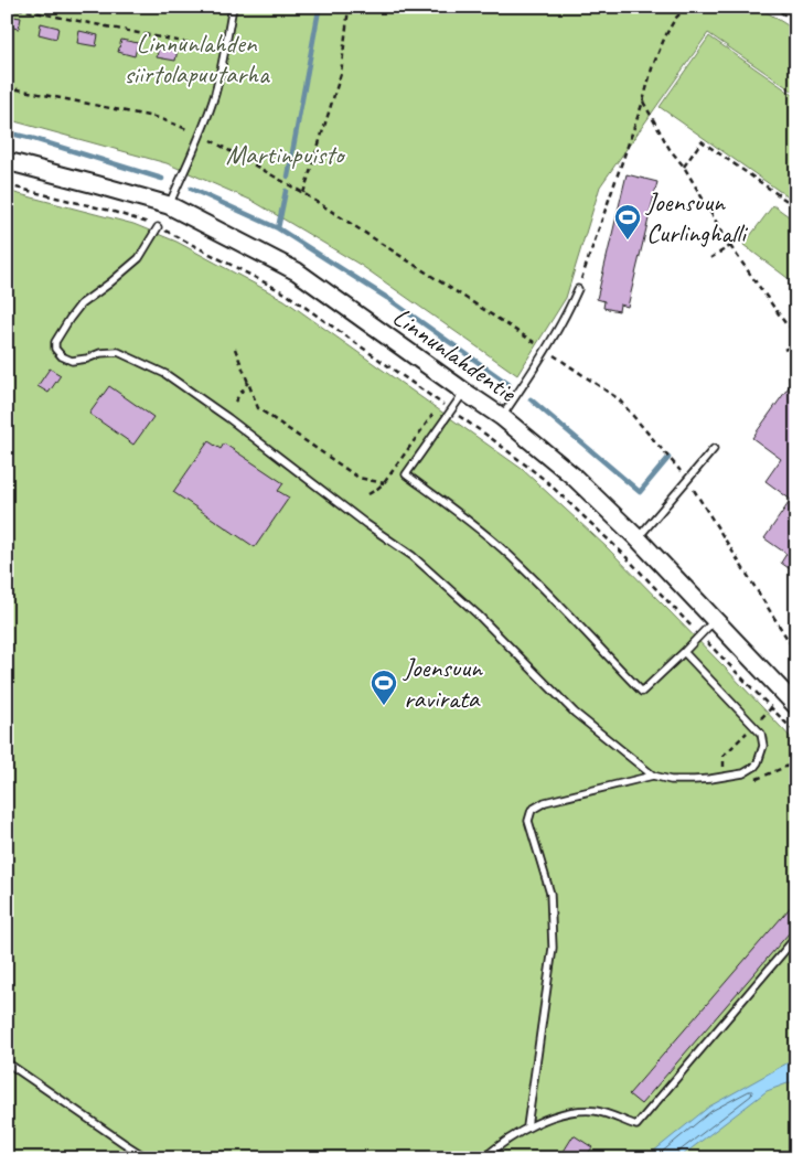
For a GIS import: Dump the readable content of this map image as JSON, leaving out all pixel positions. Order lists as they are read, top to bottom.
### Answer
{
  "streets": {
    "street": ["Linnunlahdentie"]
  },
  "parks": ["Linnunlahden siirtolapuutarha", "Martinpuisto"],
  "places": {
    "sports": ["Joensuun Curlinghalli", "Joensuun ravirata"]
  }
}
